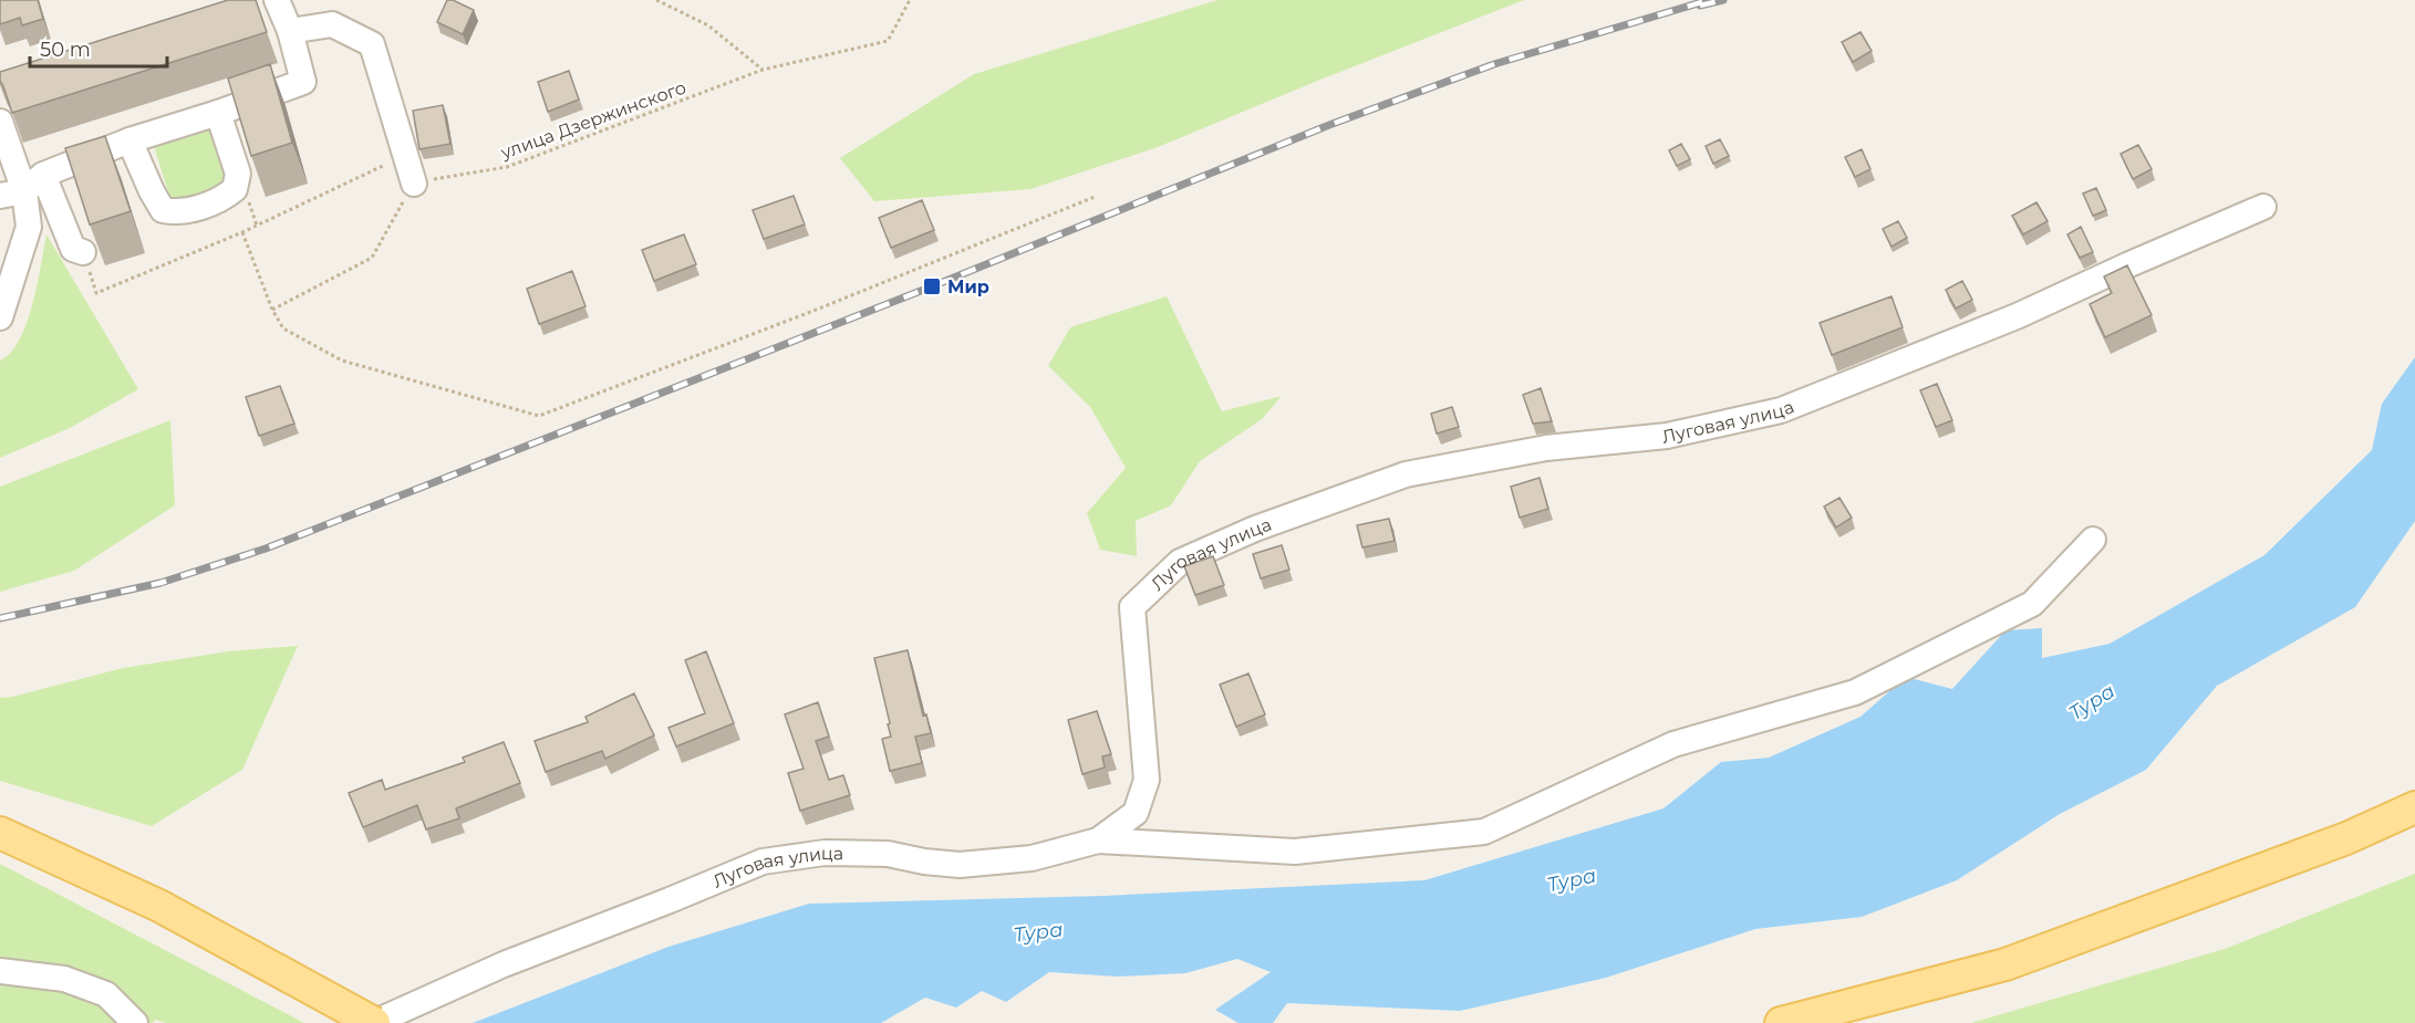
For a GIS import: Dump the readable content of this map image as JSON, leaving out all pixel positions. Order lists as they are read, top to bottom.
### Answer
{
  "streets": {
    "street": ["Луговая улица"],
    "path": ["улица Дзержинского"]
  },
  "water": ["Тура"],
  "places": {
    "transit": ["Мир"]
  },
  "scale_bar": "50 m"
}
